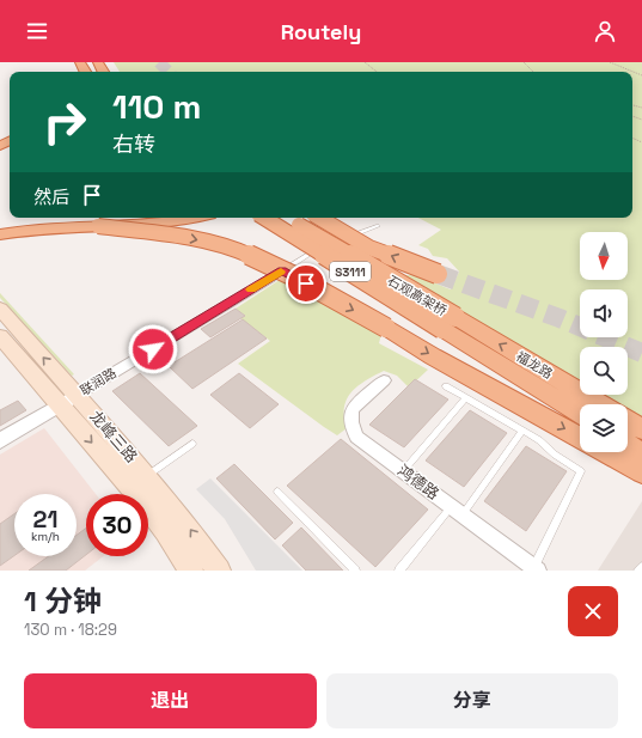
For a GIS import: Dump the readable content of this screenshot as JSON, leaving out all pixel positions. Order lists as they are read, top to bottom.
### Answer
{
  "streets": {
    "highway": ["S3111", "石观高架桥", "福龙路"],
    "main road": ["龙峰三路"],
    "street": ["联润路", "鸿德路"]
  },
  "crossings": [
    ["石观高架桥", "福龙路"],
    ["联润路", "龙峰三路"]
  ],
  "north": "bottom",
  "page": {
    "header": "Routely",
    "turn": ["110 m", "右转"],
    "then": "然后",
    "speed": "21 km/h",
    "limit": "30",
    "heading": ["1 分钟", "130 m · 18:29"],
    "buttons": ["退出", "分享"]
  }
}
